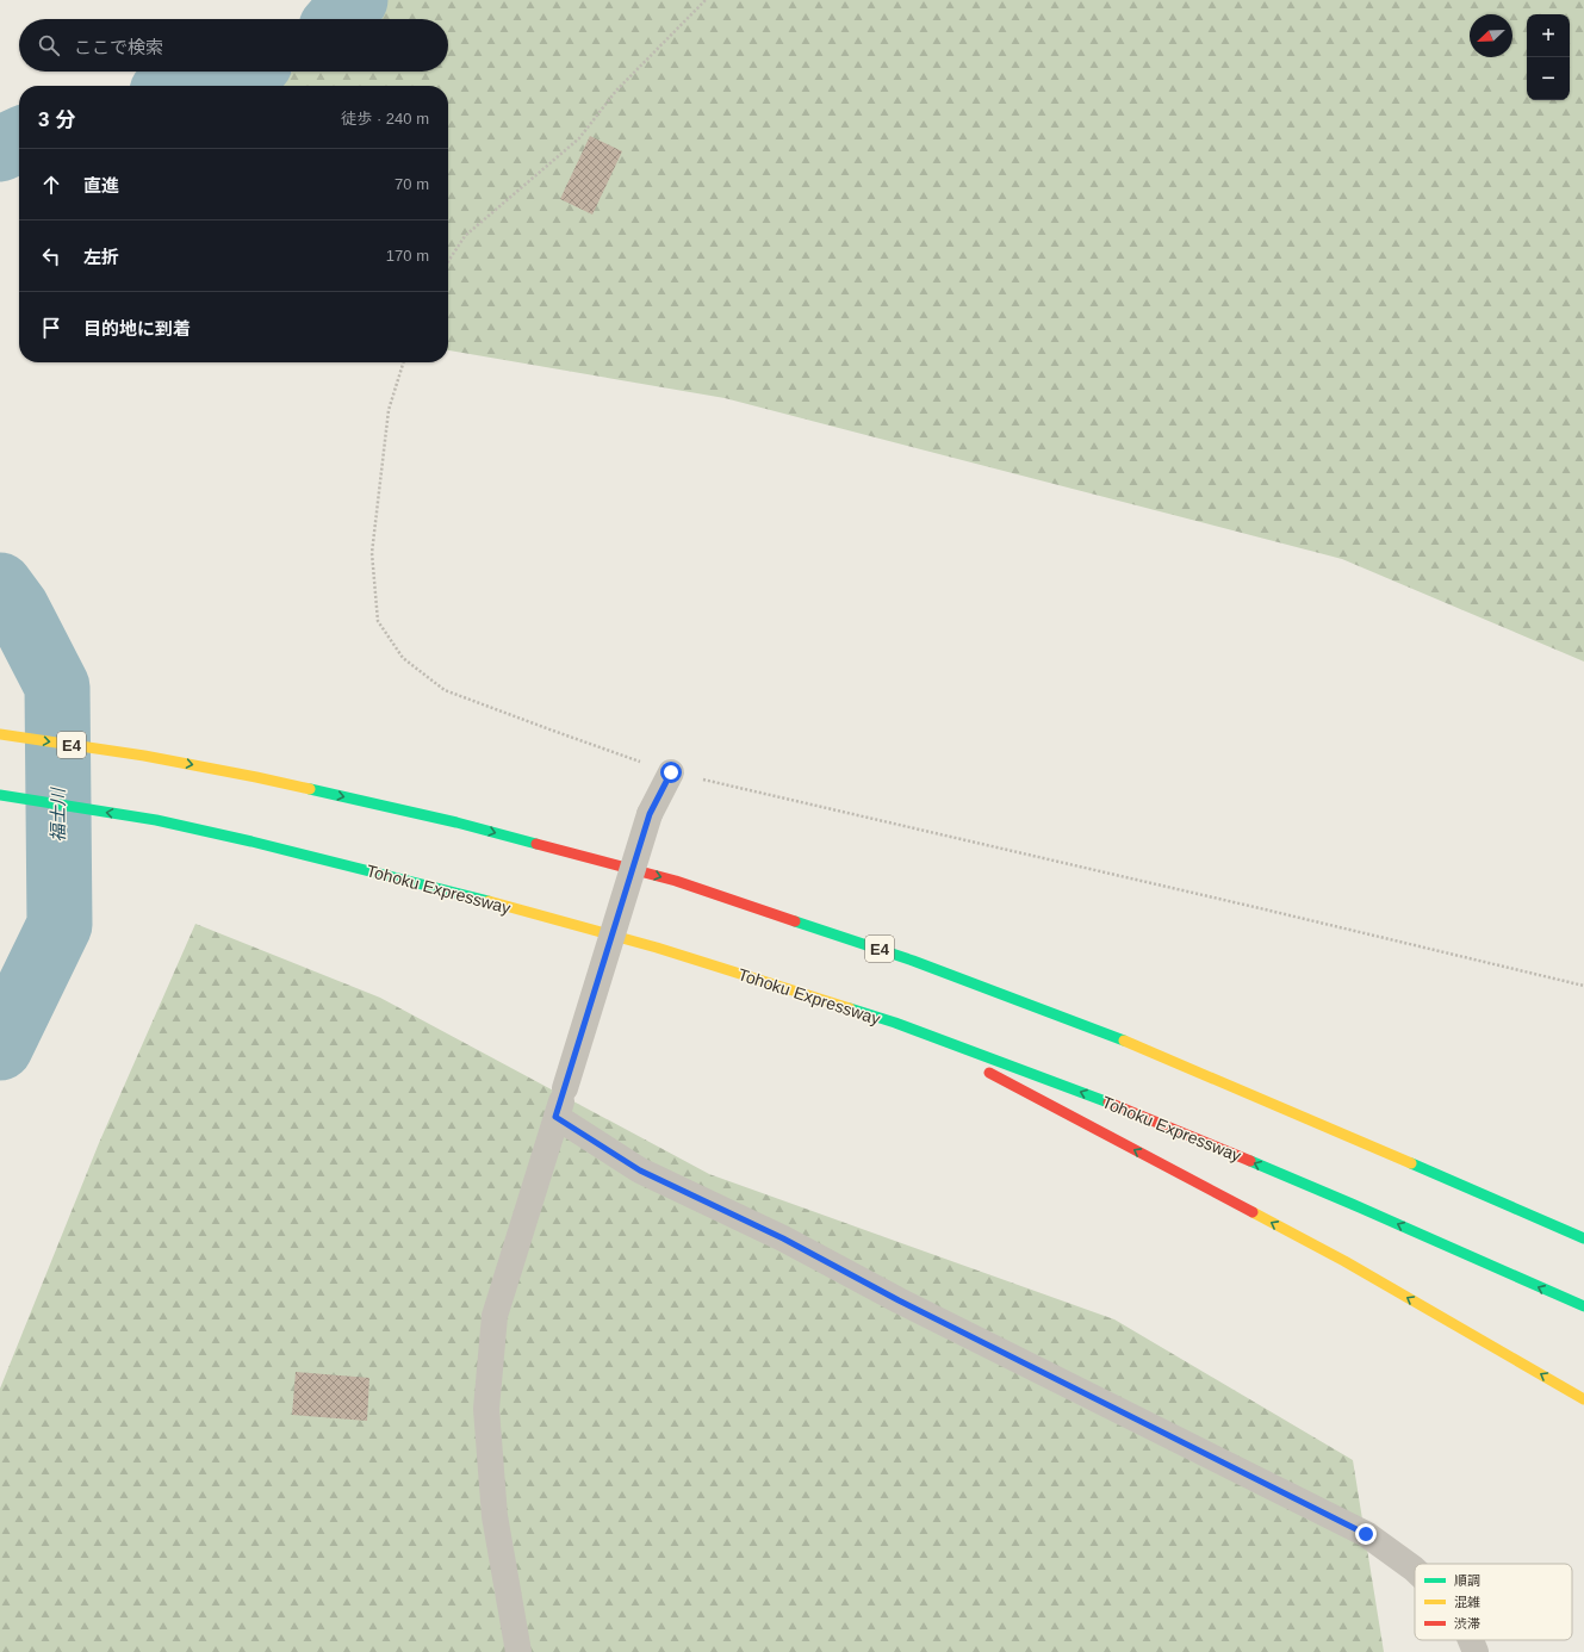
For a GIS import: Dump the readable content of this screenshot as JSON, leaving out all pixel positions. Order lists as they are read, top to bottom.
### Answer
{
  "streets": {
    "highway": ["E4", "Tohoku Expressway"]
  },
  "water": ["福士川"],
  "legend": ["順調", "混雑", "渋滞"],
  "north": "bottom left",
  "page": {
    "map_buttons": ["+", "−"],
    "search": "ここで検索",
    "heading": ["3 分", "徒歩 · 240 m"],
    "list": [
      ["直進", "70 m"],
      ["左折", "170 m"],
      "目的地に到着"
    ]
  }
}
